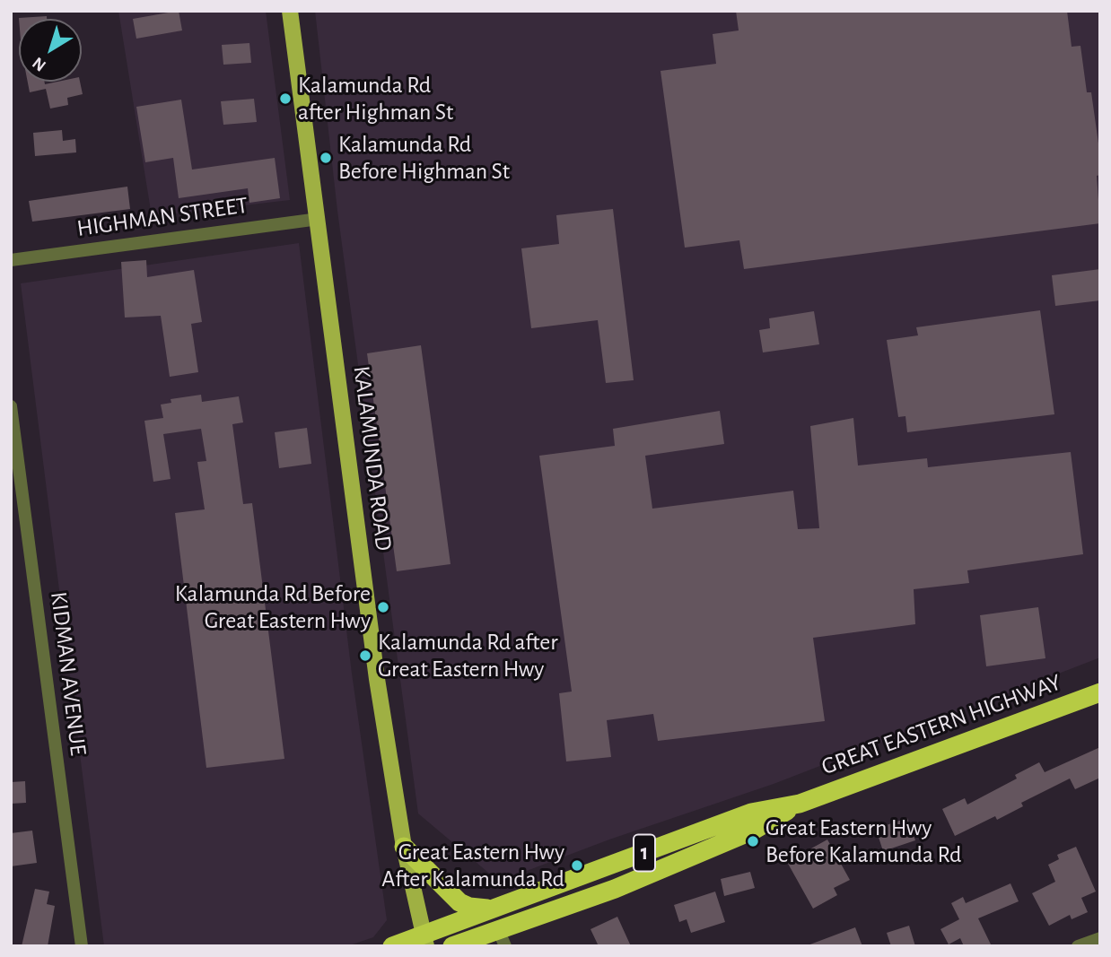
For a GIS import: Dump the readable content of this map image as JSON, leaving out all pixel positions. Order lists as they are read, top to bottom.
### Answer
{
  "streets": {
    "highway": ["GREAT EASTERN HIGHWAY", "1"],
    "main road": ["KALAMUNDA ROAD"],
    "street": ["HIGHMAN STREET", "KIDMAN AVENUE"]
  },
  "crossings": [
    ["HIGHMAN STREET", "KALAMUNDA ROAD"],
    ["KALAMUNDA ROAD", "GREAT EASTERN HIGHWAY"]
  ],
  "places": [
    "Kalamunda Rd after Highman St",
    "Kalamunda Rd Before Highman St",
    "Kalamunda Rd Before Great Eastern Hwy",
    "Kalamunda Rd after Great Eastern Hwy",
    "Great Eastern Hwy Before Kalamunda Rd",
    "Great Eastern Hwy After Kalamunda Rd"
  ],
  "north": "bottom left"
}
